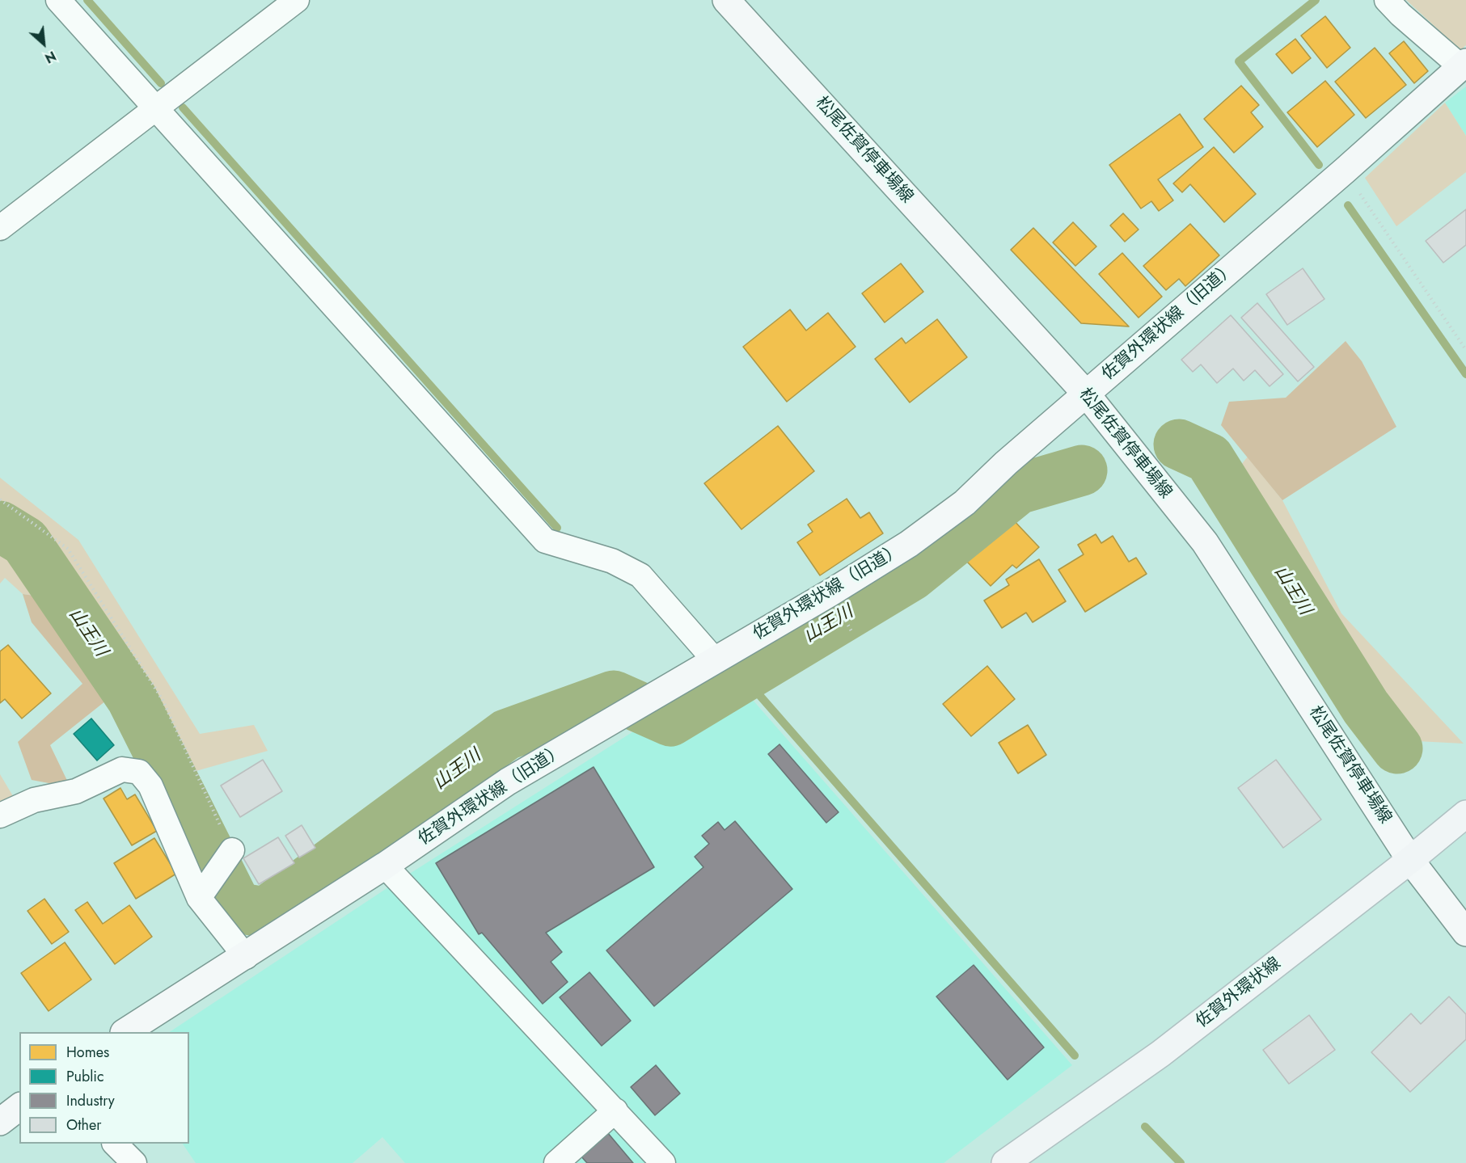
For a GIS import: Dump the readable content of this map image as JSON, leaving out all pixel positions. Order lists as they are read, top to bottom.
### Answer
{
  "streets": {
    "main road": ["佐賀外環状線"],
    "street": ["松尾佐賀停車場線", "佐賀外環状線（旧道）"]
  },
  "crossings": [
    ["松尾佐賀停車場線", "佐賀外環状線（旧道）"],
    ["松尾佐賀停車場線", "佐賀外環状線"]
  ],
  "water": ["山王川"],
  "legend": [
    "Homes",
    "Public",
    "Industry",
    "Other"
  ],
  "north": "bottom right"
}
